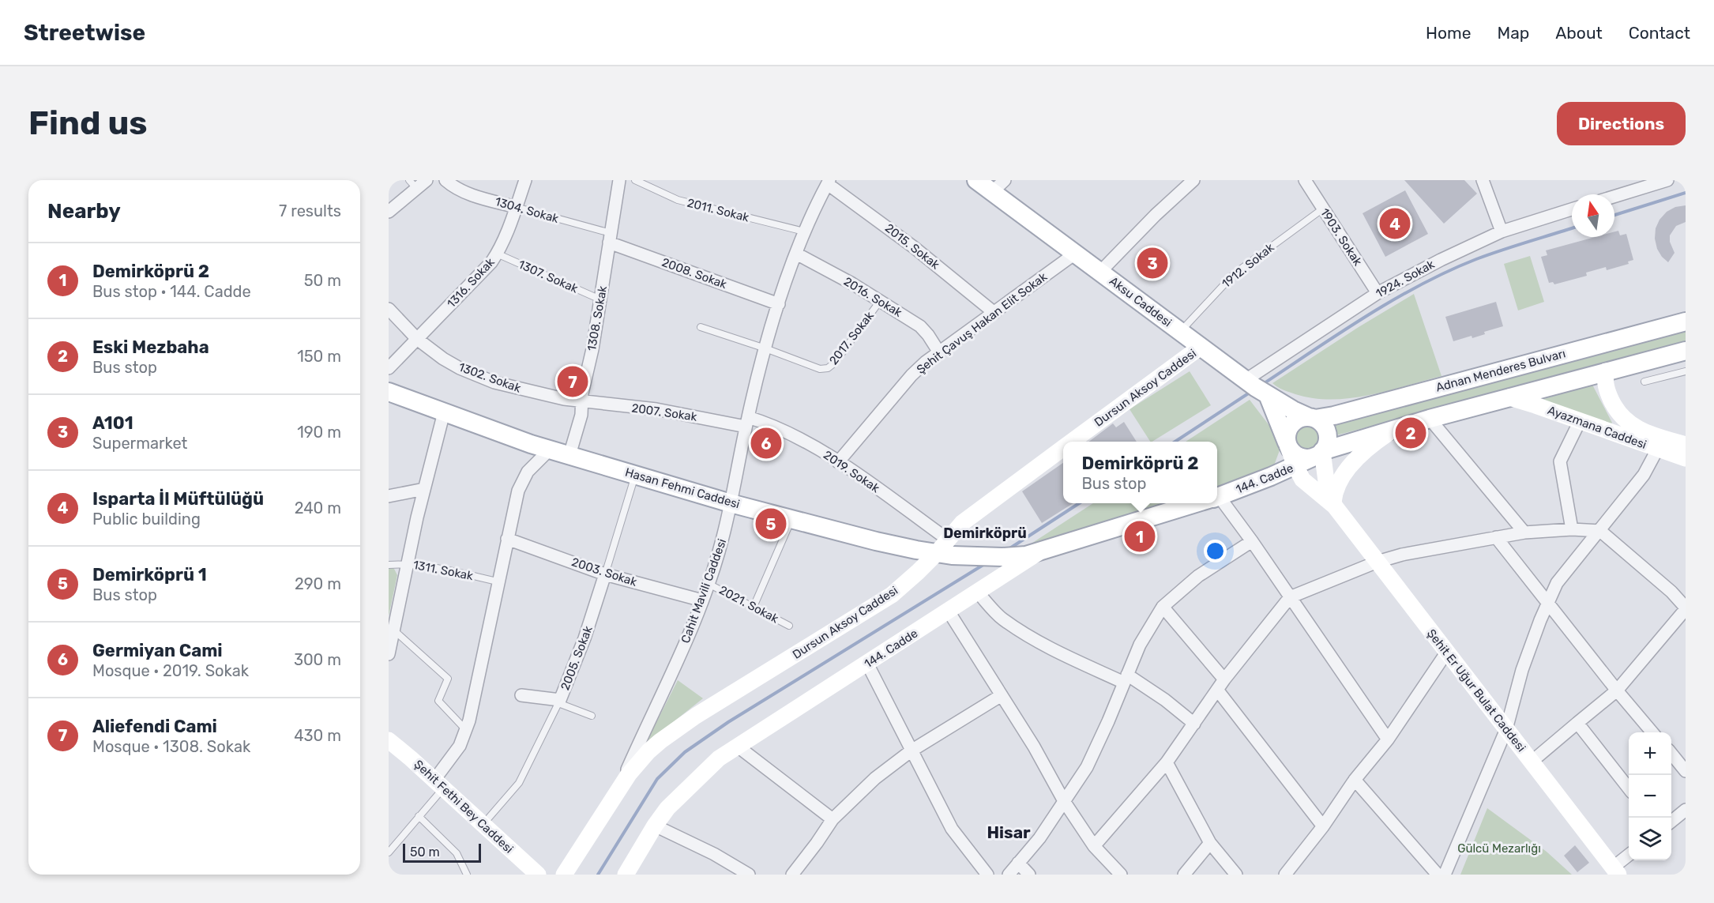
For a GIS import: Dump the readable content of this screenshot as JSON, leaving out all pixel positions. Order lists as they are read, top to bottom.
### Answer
{
  "streets": {
    "main road": [
      "Aksu Caddesi",
      "Adnan Menderes Bulvarı",
      "144. Cadde",
      "Hasan Fehmi Caddesi"
    ],
    "street": [
      "1304. Sokak",
      "1903. Sokak",
      "2015. Sokak",
      "2008. Sokak",
      "1924. Sokak",
      "1316. Sokak",
      "2016. Sokak",
      "1308. Sokak",
      "Şehit Çavuş Hakan Elit Sokak",
      "1302. Sokak",
      "Dursun Aksoy Caddesi",
      "2007. Sokak",
      "Ayazmana Caddesi",
      "2019. Sokak",
      "2003. Sokak",
      "Cahit Mavili Caddesi",
      "2005. Sokak",
      "Şehit Er Uğur Bulat Caddesi",
      "Şehit Fethi Bey Caddesi"
    ],
    "lane": [
      "2011. Sokak",
      "1912. Sokak",
      "1307. Sokak",
      "2017. Sokak",
      "1311. Sokak",
      "2021. Sokak"
    ]
  },
  "crossings": [
    ["1304. Sokak", "2008. Sokak"],
    ["1304. Sokak", "1316. Sokak"],
    ["1304. Sokak", "1308. Sokak"],
    ["2011. Sokak", "Cahit Mavili Caddesi"],
    ["1903. Sokak", "1912. Sokak"],
    ["1903. Sokak", "1924. Sokak"],
    ["2015. Sokak", "Şehit Çavuş Hakan Elit Sokak"],
    ["2015. Sokak", "Cahit Mavili Caddesi"],
    ["1912. Sokak", "Aksu Caddesi"],
    ["2008. Sokak", "1308. Sokak"],
    ["2008. Sokak", "Cahit Mavili Caddesi"],
    ["1307. Sokak", "1316. Sokak"],
    ["1307. Sokak", "1308. Sokak"],
    ["1924. Sokak", "Aksu Caddesi"],
    ["1316. Sokak", "1302. Sokak"],
    ["2016. Sokak", "Şehit Çavuş Hakan Elit Sokak"],
    ["2016. Sokak", "2017. Sokak"],
    ["2016. Sokak", "Cahit Mavili Caddesi"],
    ["Aksu Caddesi", "Şehit Çavuş Hakan Elit Sokak"],
    ["Aksu Caddesi", "Adnan Menderes Bulvarı"],
    ["Aksu Caddesi", "Dursun Aksoy Caddesi"],
    ["Aksu Caddesi", "144. Cadde"],
    ["Aksu Caddesi", "Şehit Er Uğur Bulat Caddesi"],
    ["1308. Sokak", "1302. Sokak"],
    ["1308. Sokak", "2007. Sokak"],
    ["1308. Sokak", "Hasan Fehmi Caddesi"],
    ["Şehit Çavuş Hakan Elit Sokak", "2019. Sokak"],
    ["2017. Sokak", "Cahit Mavili Caddesi"],
    ["Adnan Menderes Bulvarı", "144. Cadde"],
    ["Adnan Menderes Bulvarı", "Şehit Er Uğur Bulat Caddesi"],
    ["1302. Sokak", "2007. Sokak"],
    ["Dursun Aksoy Caddesi", "2019. Sokak"],
    ["Dursun Aksoy Caddesi", "Hasan Fehmi Caddesi"],
    ["Dursun Aksoy Caddesi", "Cahit Mavili Caddesi"],
    ["2007. Sokak", "2019. Sokak"],
    ["2007. Sokak", "Cahit Mavili Caddesi"],
    ["2019. Sokak", "Hasan Fehmi Caddesi"],
    ["2019. Sokak", "Cahit Mavili Caddesi"],
    ["144. Cadde", "Hasan Fehmi Caddesi"],
    ["144. Cadde", "Şehit Er Uğur Bulat Caddesi"],
    ["Hasan Fehmi Caddesi", "Cahit Mavili Caddesi"],
    ["Hasan Fehmi Caddesi", "2005. Sokak"],
    ["2003. Sokak", "Cahit Mavili Caddesi"],
    ["2003. Sokak", "2005. Sokak"],
    ["Cahit Mavili Caddesi", "2021. Sokak"],
    ["2005. Sokak", "Şehit Fethi Bey Caddesi"]
  ],
  "districts": ["Demirköprü", "Hisar"],
  "parks": ["Gülcü Mezarlığı"],
  "scale_bar": "50 m",
  "north": "top",
  "page": {
    "header": "Streetwise",
    "nav": [
      "Home",
      "Map",
      "About",
      "Contact"
    ],
    "buttons": "Directions",
    "title": "Find us",
    "heading": ["Nearby", "7 results"],
    "pins": [
      "4",
      "3",
      "7",
      "2",
      "6",
      "5",
      "1"
    ],
    "list": [
      {
        "mark": "1",
        "name": "Demirköprü 2",
        "note": "Bus stop · 144. Cadde",
        "value": "50 m"
      },
      {
        "mark": "2",
        "name": "Eski Mezbaha",
        "note": "Bus stop",
        "value": "150 m"
      },
      {
        "mark": "3",
        "name": "A101",
        "note": "Supermarket",
        "value": "190 m"
      },
      {
        "mark": "4",
        "name": "Isparta İl Müftülüğü",
        "note": "Public building",
        "value": "240 m"
      },
      {
        "mark": "5",
        "name": "Demirköprü 1",
        "note": "Bus stop",
        "value": "290 m"
      },
      {
        "mark": "6",
        "name": "Germiyan Cami",
        "note": "Mosque · 2019. Sokak",
        "value": "300 m"
      },
      {
        "mark": "7",
        "name": "Aliefendi Cami",
        "note": "Mosque · 1308. Sokak",
        "value": "430 m"
      }
    ],
    "popup": ["Demirköprü 2", "Bus stop"],
    "map_buttons": ["+", "−"],
    "scale": "50 m"
  }
}
